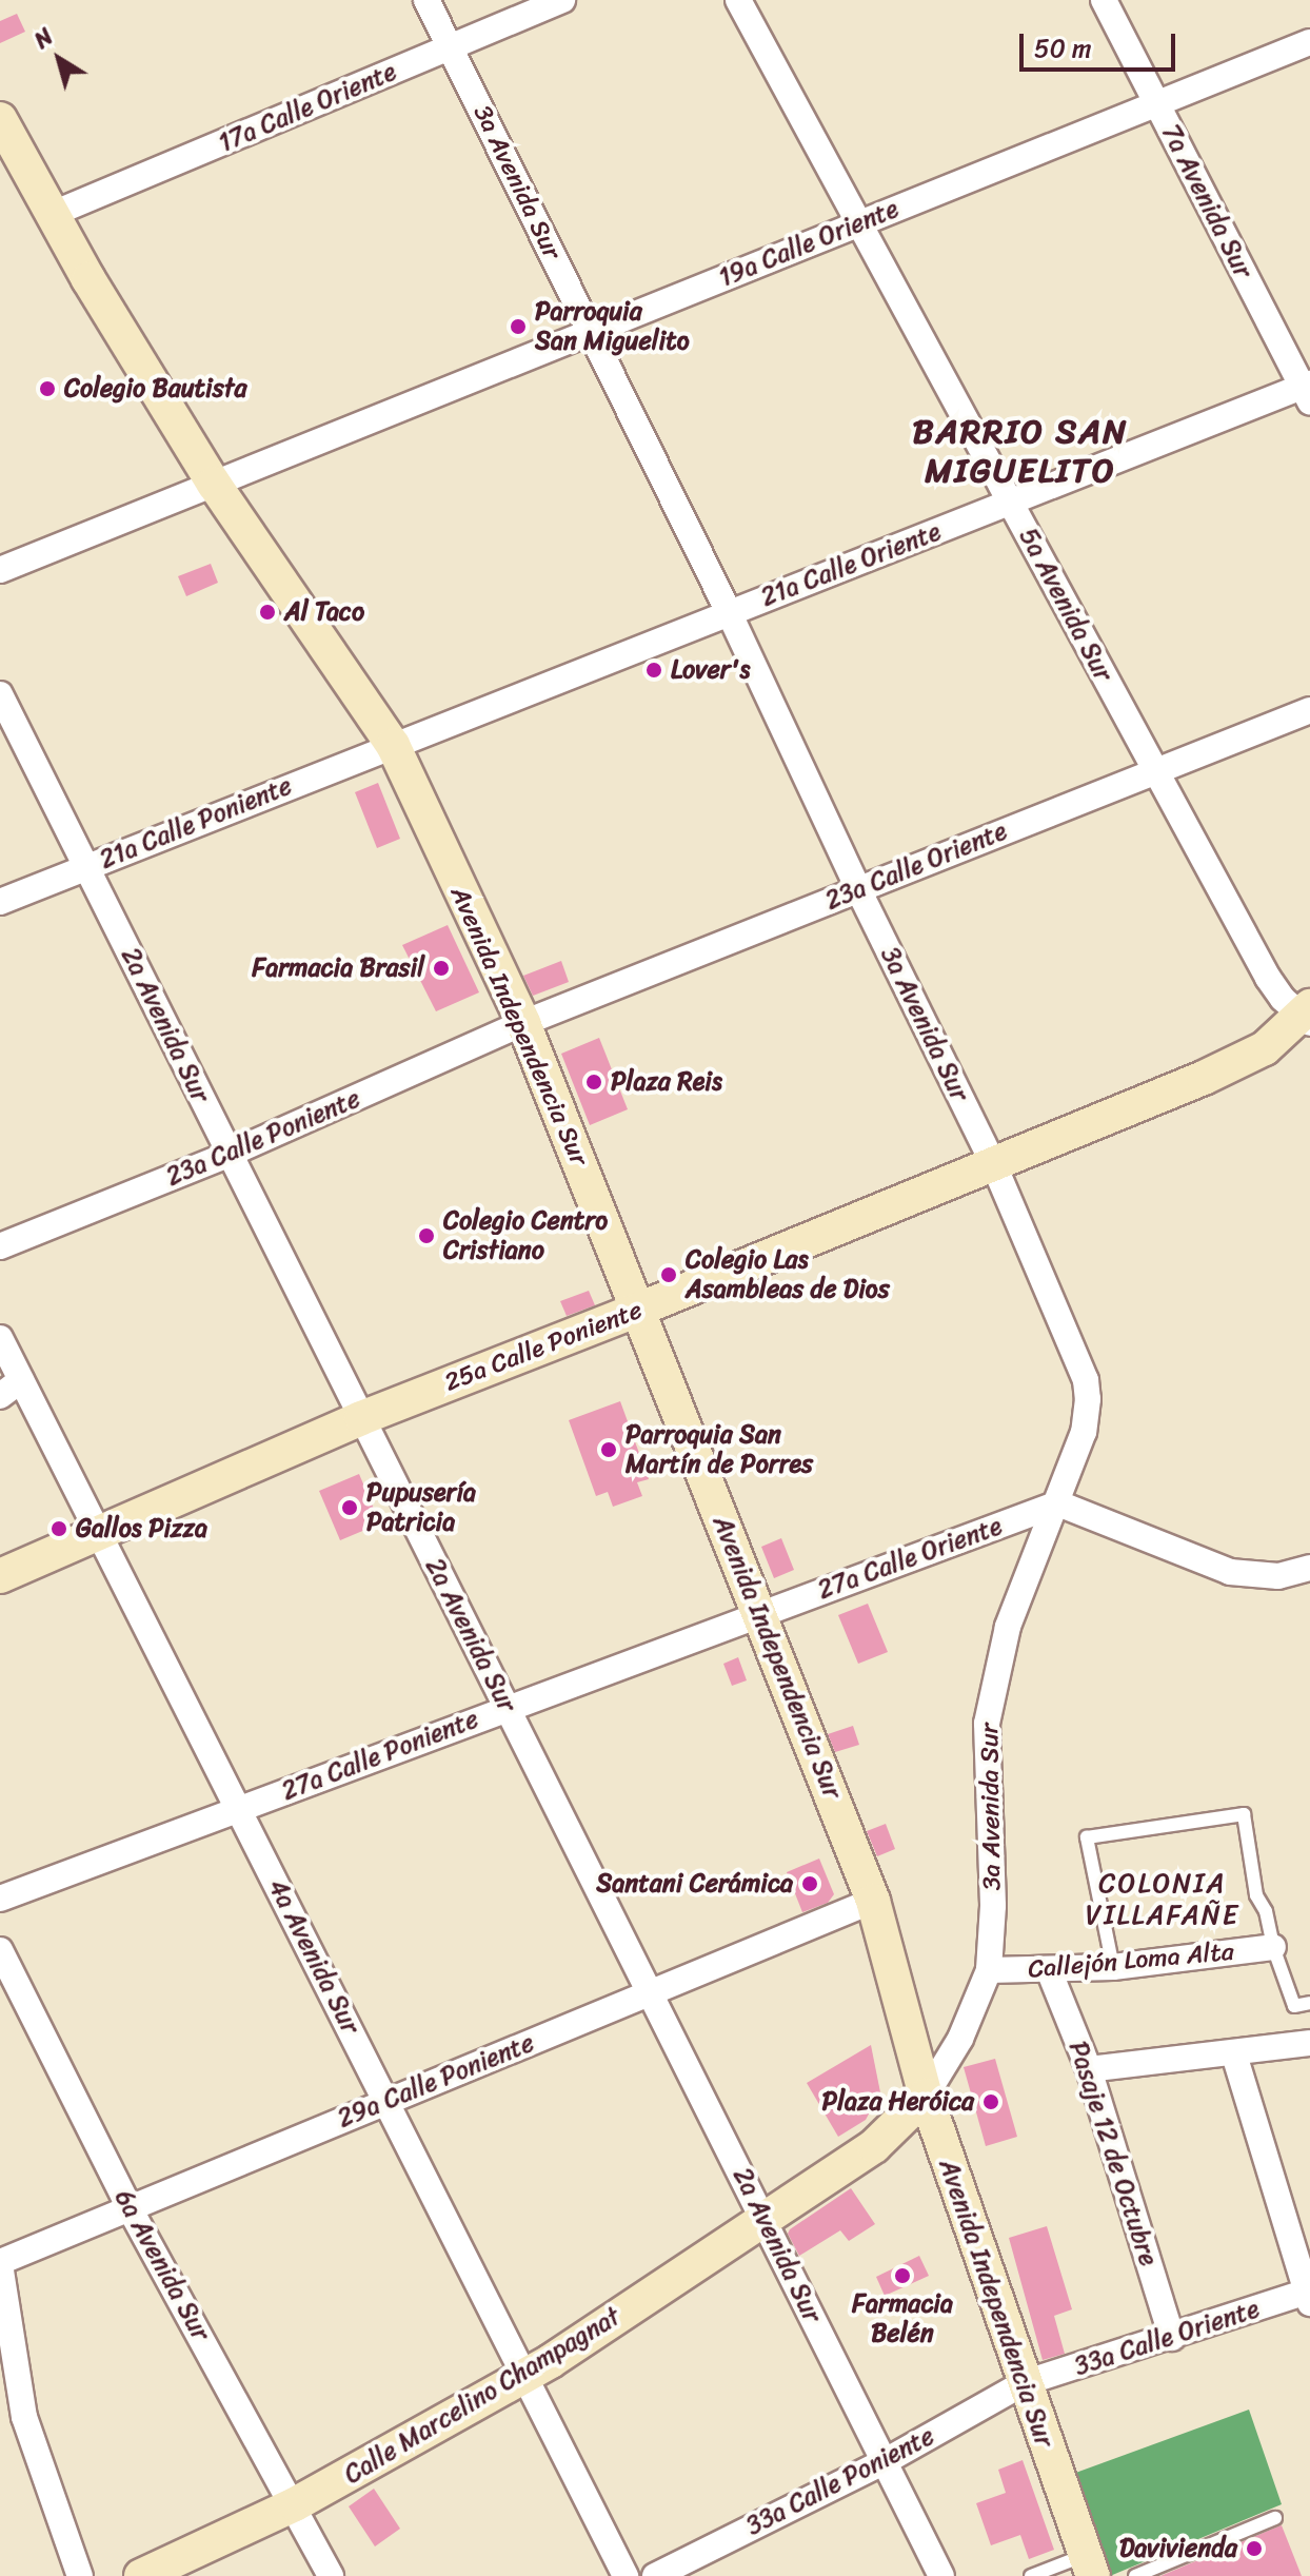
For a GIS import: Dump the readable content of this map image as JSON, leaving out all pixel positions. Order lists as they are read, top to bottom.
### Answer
{
  "streets": {
    "main road": ["Avenida Independencia Sur", "25a Calle Poniente", "Calle Marcelino Champagnat"],
    "street": [
      "17a Calle Oriente",
      "3a Avenida Sur",
      "7a Avenida Sur",
      "19a Calle Oriente",
      "21a Calle Oriente",
      "5a Avenida Sur",
      "21a Calle Poniente",
      "23a Calle Oriente",
      "2a Avenida Sur",
      "23a Calle Poniente",
      "27a Calle Oriente",
      "27a Calle Poniente",
      "4a Avenida Sur",
      "Callejón Loma Alta",
      "29a Calle Poniente",
      "Pasaje 12 de Octubre",
      "6a Avenida Sur",
      "33a Calle Oriente",
      "33a Calle Poniente"
    ]
  },
  "crossings": [
    ["17a Calle Oriente", "3a Avenida Sur"],
    ["17a Calle Oriente", "Avenida Independencia Sur"],
    ["3a Avenida Sur", "19a Calle Oriente"],
    ["3a Avenida Sur", "21a Calle Oriente"],
    ["3a Avenida Sur", "23a Calle Oriente"],
    ["3a Avenida Sur", "Avenida Independencia Sur"],
    ["3a Avenida Sur", "25a Calle Poniente"],
    ["3a Avenida Sur", "27a Calle Oriente"],
    ["3a Avenida Sur", "Callejón Loma Alta"],
    ["3a Avenida Sur", "Calle Marcelino Champagnat"],
    ["7a Avenida Sur", "19a Calle Oriente"],
    ["7a Avenida Sur", "21a Calle Oriente"],
    ["19a Calle Oriente", "5a Avenida Sur"],
    ["19a Calle Oriente", "Avenida Independencia Sur"],
    ["21a Calle Oriente", "5a Avenida Sur"],
    ["21a Calle Oriente", "21a Calle Poniente"],
    ["21a Calle Oriente", "Avenida Independencia Sur"],
    ["5a Avenida Sur", "23a Calle Oriente"],
    ["5a Avenida Sur", "25a Calle Poniente"],
    ["21a Calle Poniente", "2a Avenida Sur"],
    ["21a Calle Poniente", "Avenida Independencia Sur"],
    ["23a Calle Oriente", "Avenida Independencia Sur"],
    ["23a Calle Oriente", "23a Calle Poniente"],
    ["2a Avenida Sur", "23a Calle Poniente"],
    ["2a Avenida Sur", "25a Calle Poniente"],
    ["2a Avenida Sur", "27a Calle Poniente"],
    ["2a Avenida Sur", "29a Calle Poniente"],
    ["2a Avenida Sur", "Calle Marcelino Champagnat"],
    ["2a Avenida Sur", "33a Calle Poniente"],
    ["Avenida Independencia Sur", "23a Calle Poniente"],
    ["Avenida Independencia Sur", "25a Calle Poniente"],
    ["Avenida Independencia Sur", "27a Calle Oriente"],
    ["Avenida Independencia Sur", "27a Calle Poniente"],
    ["Avenida Independencia Sur", "29a Calle Poniente"],
    ["Avenida Independencia Sur", "33a Calle Oriente"],
    ["Avenida Independencia Sur", "Calle Marcelino Champagnat"],
    ["Avenida Independencia Sur", "33a Calle Poniente"],
    ["25a Calle Poniente", "4a Avenida Sur"],
    ["27a Calle Oriente", "27a Calle Poniente"],
    ["27a Calle Poniente", "4a Avenida Sur"],
    ["4a Avenida Sur", "29a Calle Poniente"],
    ["4a Avenida Sur", "Calle Marcelino Champagnat"],
    ["Callejón Loma Alta", "Pasaje 12 de Octubre"],
    ["29a Calle Poniente", "6a Avenida Sur"],
    ["Pasaje 12 de Octubre", "33a Calle Oriente"],
    ["6a Avenida Sur", "Calle Marcelino Champagnat"],
    ["33a Calle Oriente", "33a Calle Poniente"]
  ],
  "districts": ["BARRIO SAN MIGUELITO", "COLONIA VILLAFAÑE"],
  "places": [
    "Parroquia San Miguelito",
    "Colegio Bautista",
    "Al Taco",
    "Lover's",
    "Farmacia Brasil",
    "Plaza Reis",
    "Colegio Centro Cristiano",
    "Colegio Las Asambleas de Dios",
    "Parroquia San Martín de Porres",
    "Pupusería Patricia",
    "Gallos Pizza",
    "Santani Cerámica",
    "Plaza Heróica",
    "Farmacia Belén",
    "Davivienda"
  ],
  "scale_bar": "50 m",
  "north": "top left"
}
